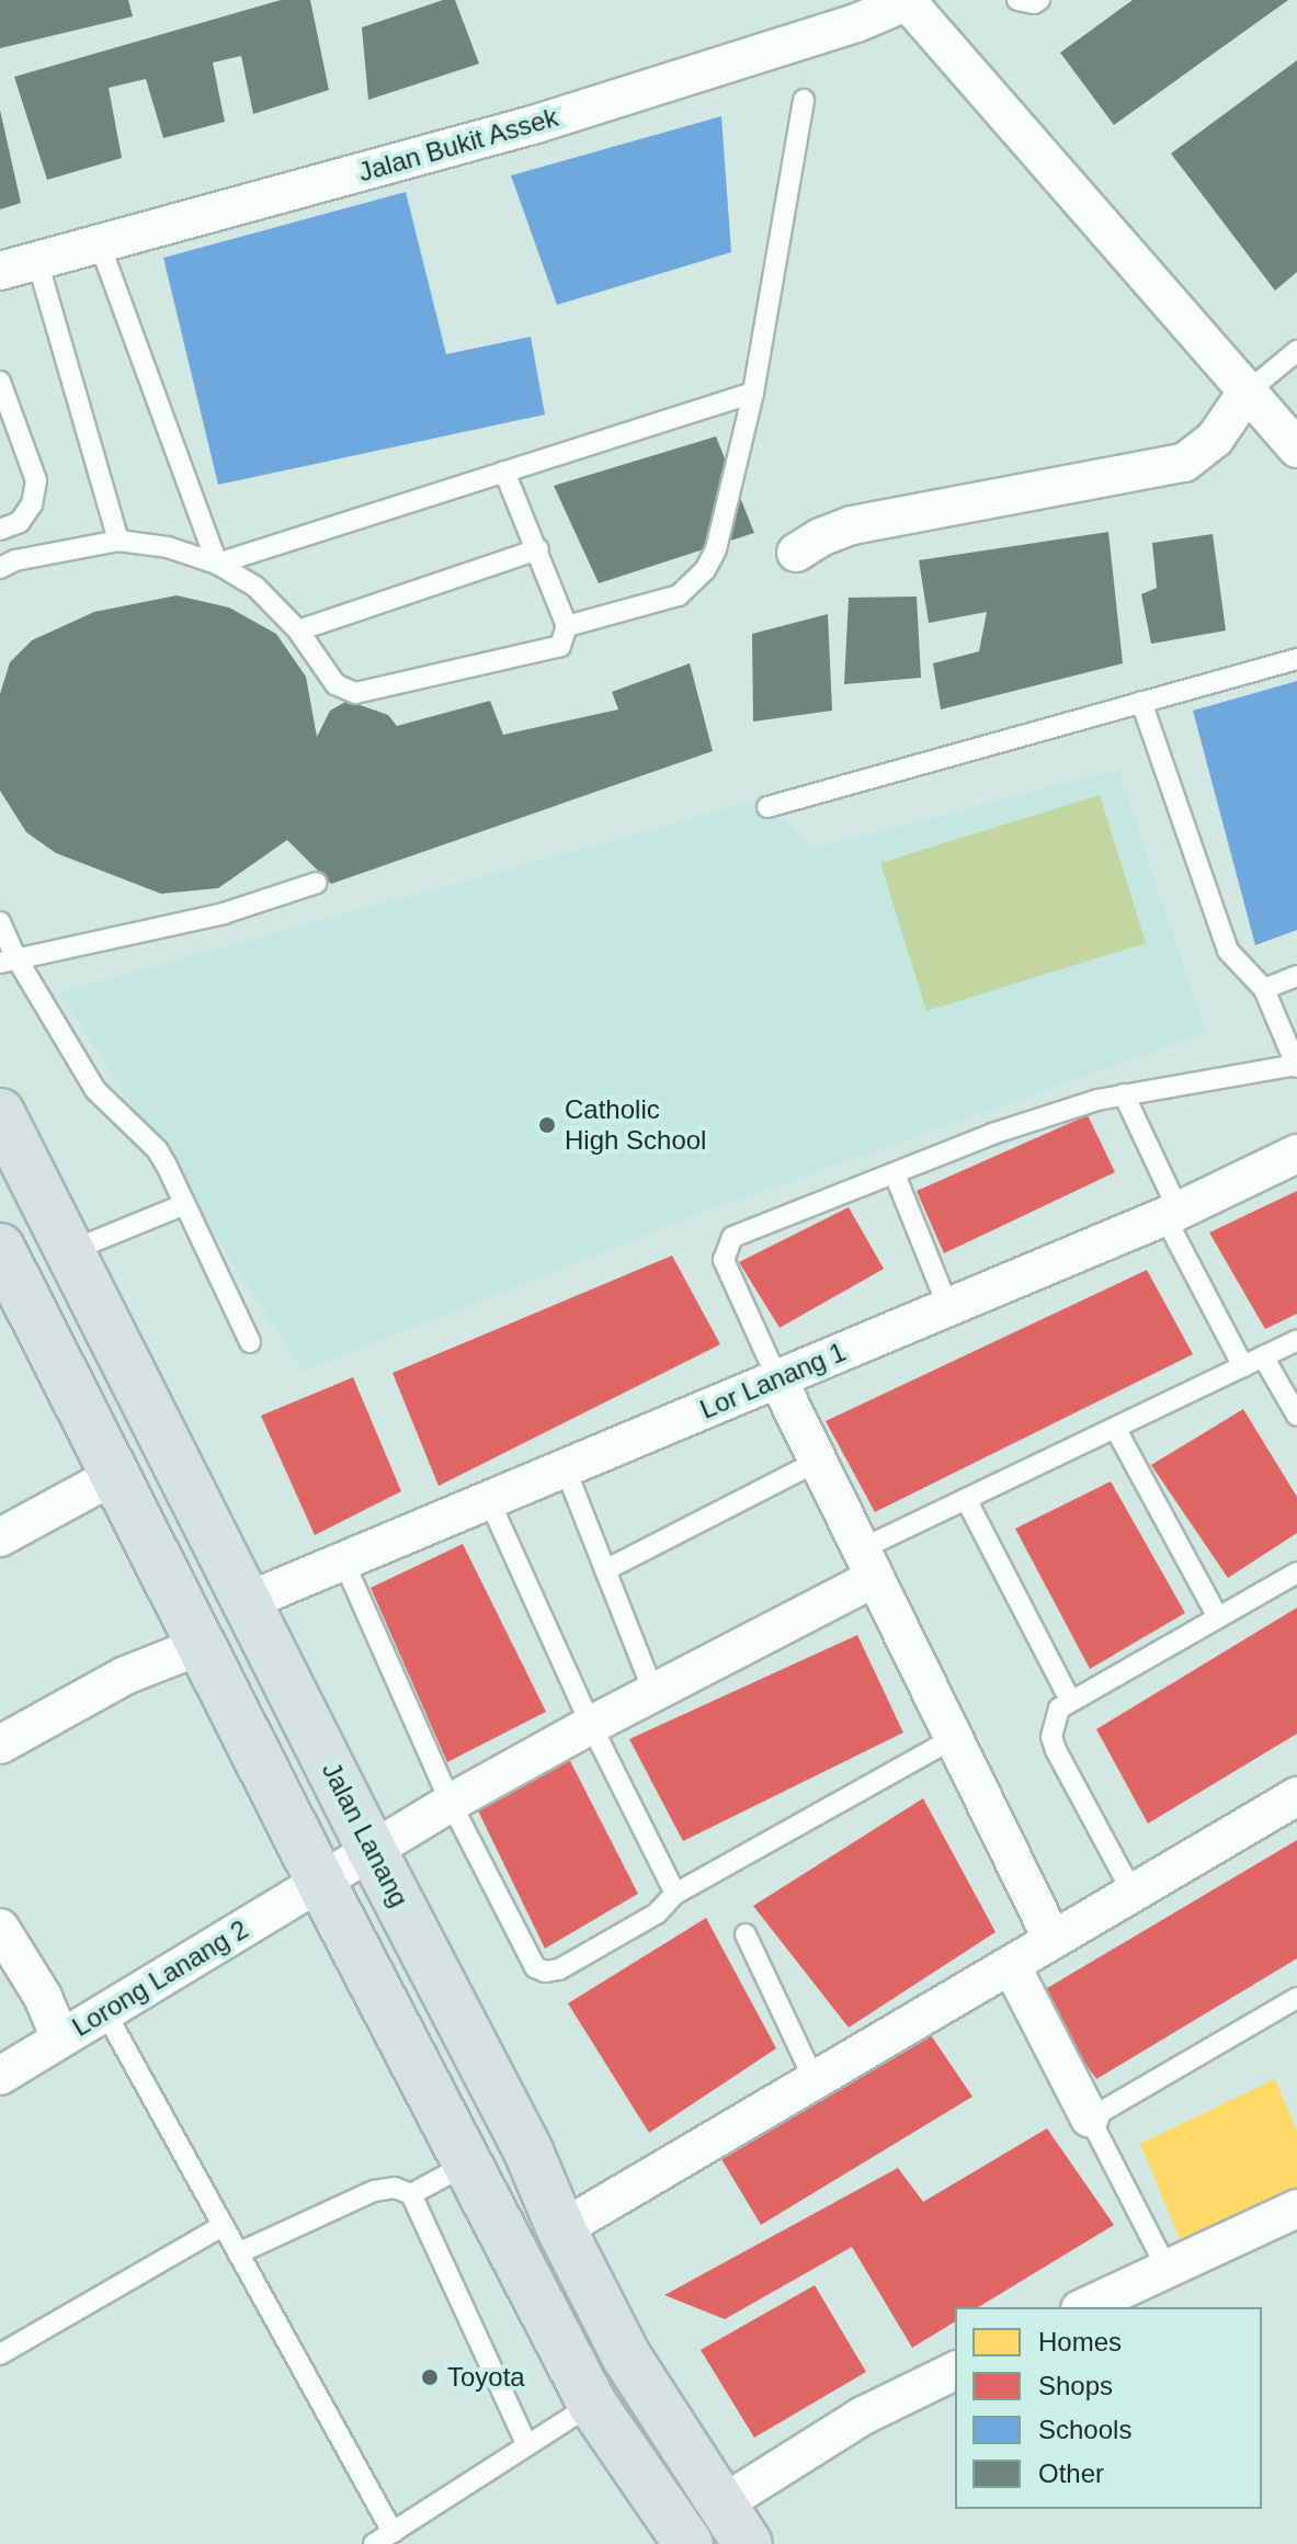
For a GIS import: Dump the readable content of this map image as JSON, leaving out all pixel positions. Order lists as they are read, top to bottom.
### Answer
{
  "streets": {
    "main road": ["Jalan Lanang"],
    "street": ["Jalan Bukit Assek", "Lor Lanang 1", "Lorong Lanang 2"]
  },
  "crossings": [
    ["Lor Lanang 1", "Jalan Lanang"],
    ["Jalan Lanang", "Lorong Lanang 2"]
  ],
  "places": ["Catholic High School", "Toyota"],
  "legend": [
    "Homes",
    "Shops",
    "Schools",
    "Other"
  ]
}
